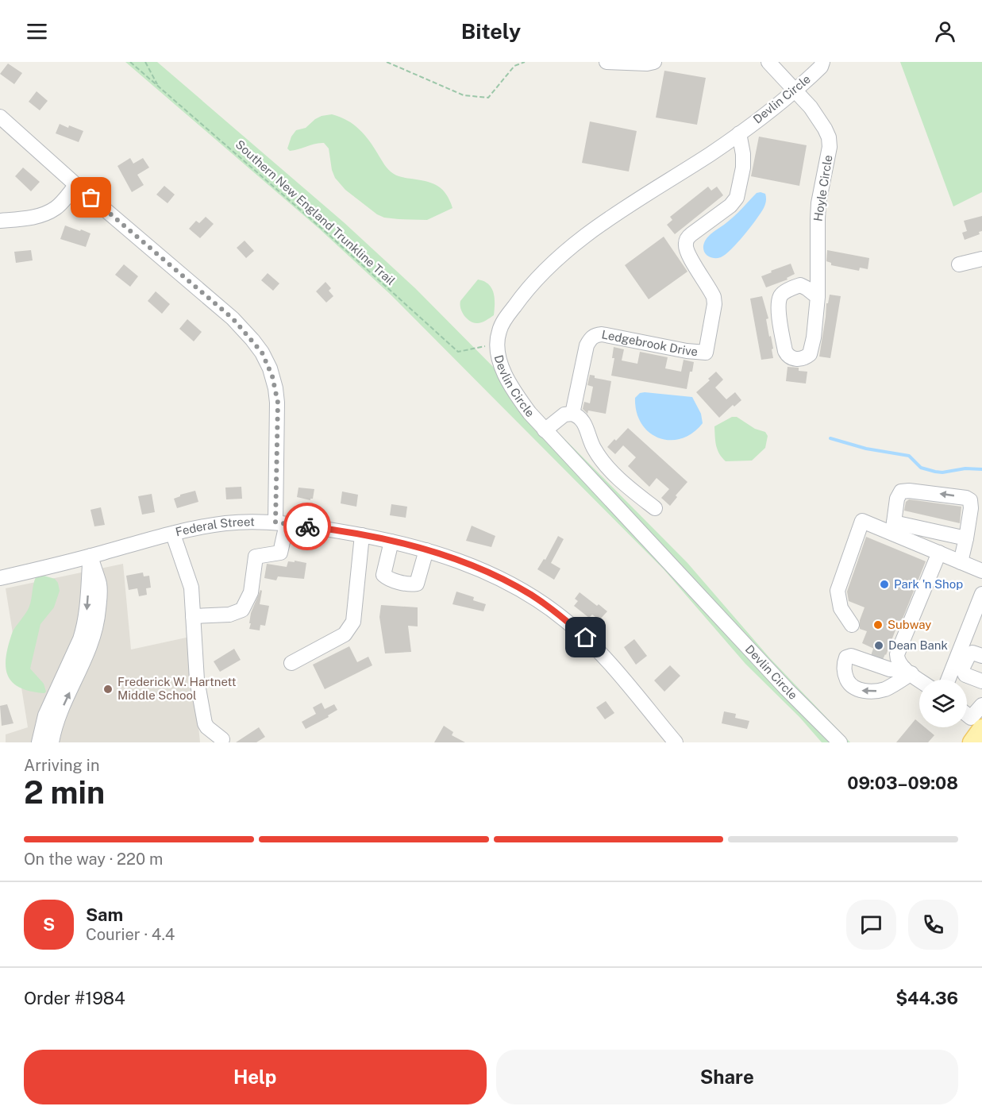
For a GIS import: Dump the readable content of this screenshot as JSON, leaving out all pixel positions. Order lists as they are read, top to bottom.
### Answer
{
  "streets": {
    "street": [
      "Devlin Circle",
      "Hoyle Circle",
      "Ledgebrook Drive",
      "Federal Street"
    ],
    "path": ["Southern New England Trunkline Trail"]
  },
  "crossings": [
    ["Devlin Circle", "Hoyle Circle"],
    ["Devlin Circle", "Southern New England Trunkline Trail"],
    ["Devlin Circle", "Ledgebrook Drive"]
  ],
  "places": [
    "Park 'n Shop",
    "Subway",
    "Dean Bank",
    "Frederick W. Hartnett Middle School"
  ],
  "page": {
    "header": "Bitely",
    "heading": ["2 min", "Arriving in", "09:03–09:08"],
    "panel": [
      "Sam",
      "Courier · 4.4",
      "Order #1984",
      "$44.36"
    ],
    "bar": "On the way · 220 m",
    "round": "S",
    "buttons": ["Help", "Share"]
  }
}
